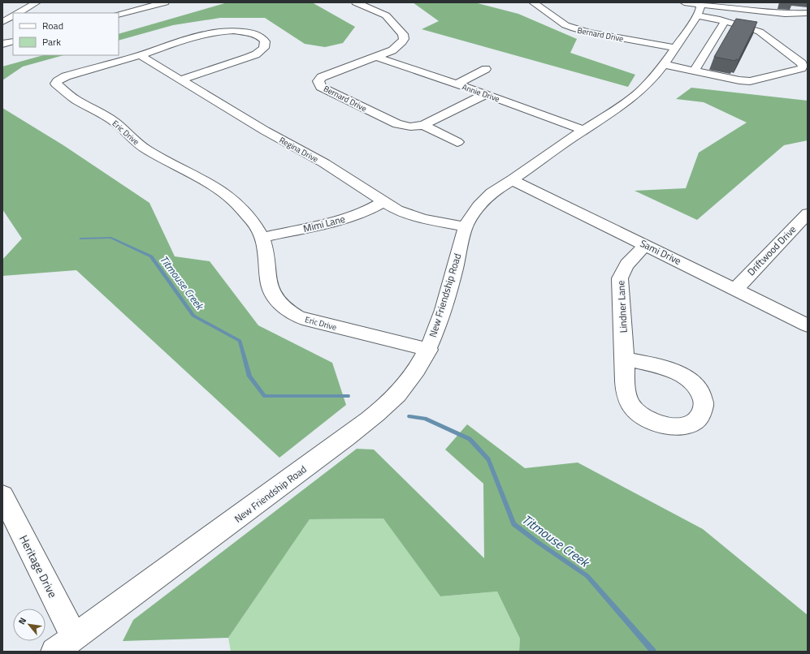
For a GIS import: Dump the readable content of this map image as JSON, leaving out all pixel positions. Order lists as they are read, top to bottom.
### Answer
{
  "streets": {
    "street": [
      "Bernard Drive",
      "Annie Drive",
      "Eric Drive",
      "Regina Drive",
      "Mimi Lane",
      "Driftwood Drive",
      "Sami Drive",
      "New Friendship Road",
      "Lindner Lane",
      "Heritage Drive"
    ]
  },
  "crossings": [
    ["Bernard Drive", "Annie Drive"],
    ["Bernard Drive", "New Friendship Road"],
    ["Annie Drive", "New Friendship Road"],
    ["Eric Drive", "Regina Drive"],
    ["Eric Drive", "Mimi Lane"],
    ["Eric Drive", "New Friendship Road"],
    ["Regina Drive", "Mimi Lane"],
    ["Regina Drive", "New Friendship Road"],
    ["Driftwood Drive", "Sami Drive"],
    ["Sami Drive", "New Friendship Road"],
    ["Sami Drive", "Lindner Lane"],
    ["New Friendship Road", "Heritage Drive"]
  ],
  "water": ["Titmouse Creek"],
  "legend": ["Road", "Park"],
  "north": "top left"
}
